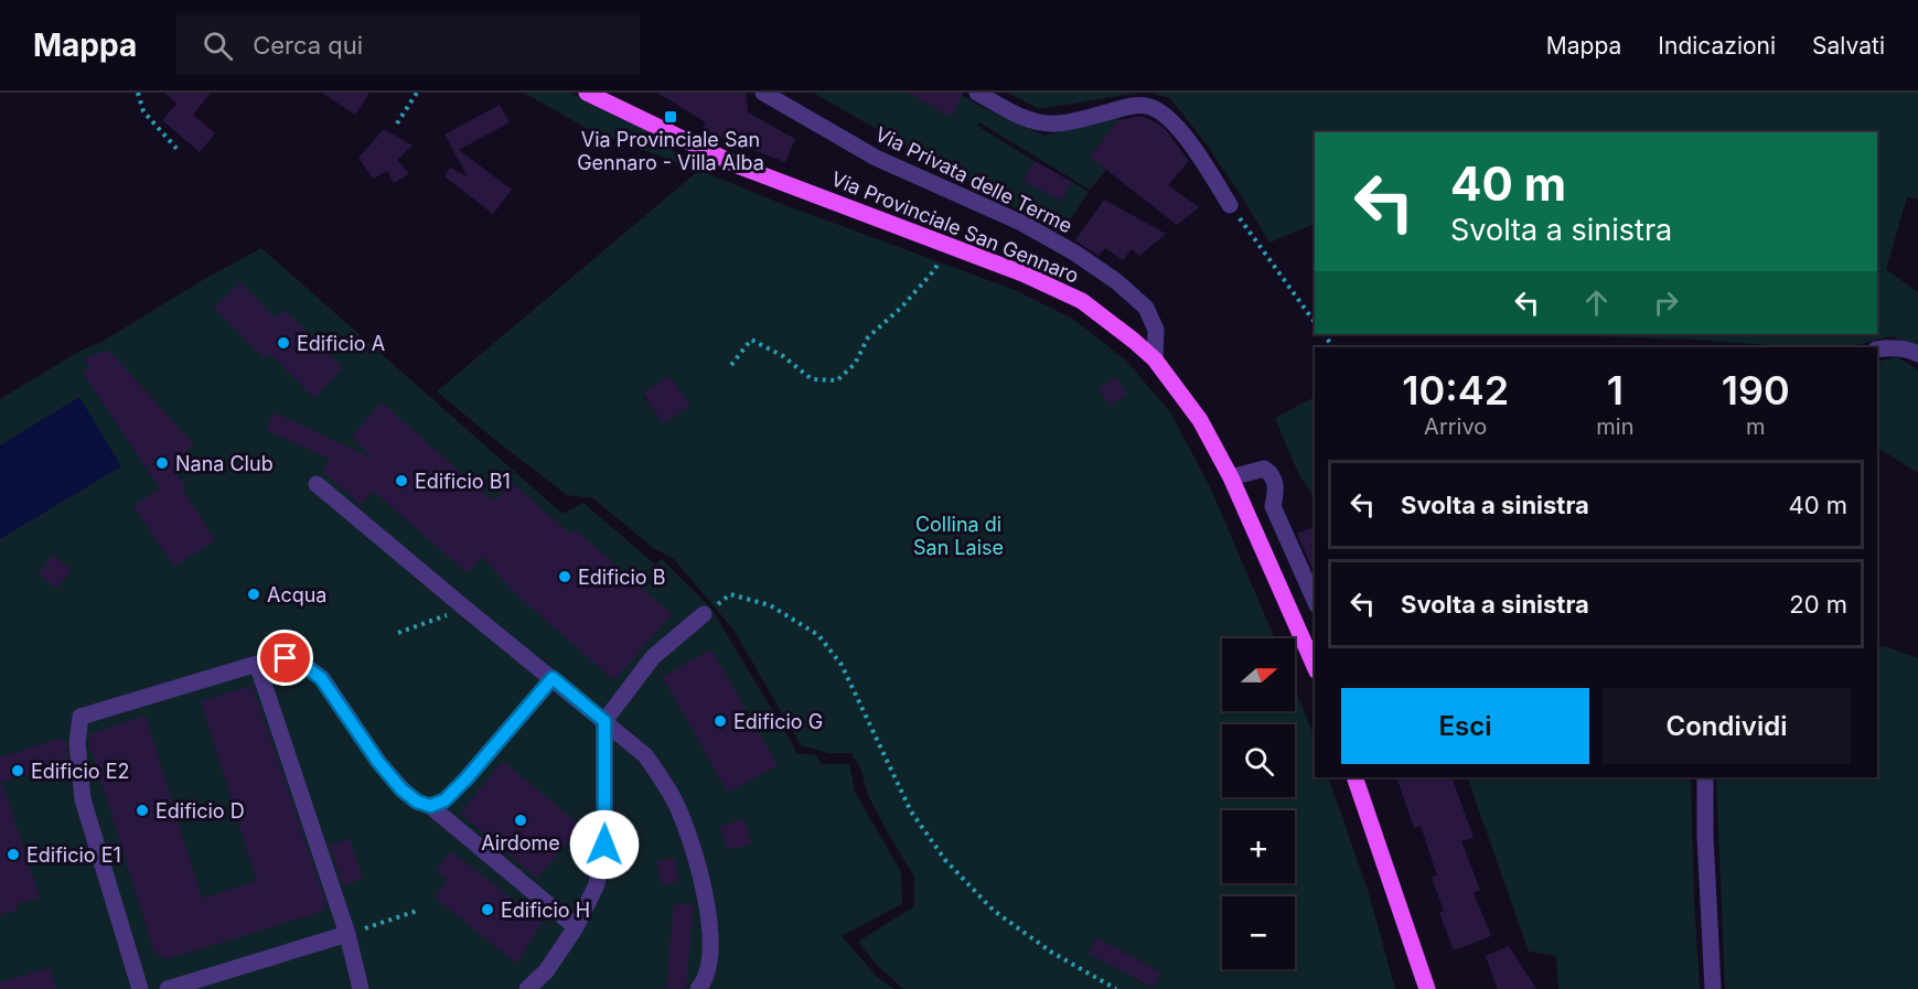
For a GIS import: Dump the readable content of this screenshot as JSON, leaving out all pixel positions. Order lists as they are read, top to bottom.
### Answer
{
  "streets": {
    "main road": ["Via Provinciale San Gennaro"],
    "street": ["Via Privata delle Terme"]
  },
  "crossings": [
    ["Via Privata delle Terme", "Via Provinciale San Gennaro"]
  ],
  "parks": ["Collina di San Laise"],
  "places": {
    "transit": ["Via Provinciale San Gennaro - Villa Alba"],
    "other": [
      "Edificio A",
      "Nana Club",
      "Edificio B1",
      "Edificio B",
      "Acqua",
      "Edificio G",
      "Edificio E2",
      "Edificio D",
      "Airdome",
      "Edificio E1",
      "Edificio H"
    ]
  },
  "north": "right",
  "page": {
    "header": "Mappa",
    "search": "Cerca qui",
    "nav": ["Mappa", "Indicazioni", "Salvati"],
    "turn": ["40 m", "Svolta a sinistra"],
    "eta": [
      "10:42",
      "Arrivo",
      "1",
      "min",
      "190",
      "m"
    ],
    "list": [
      {
        "name": "Svolta a sinistra",
        "value": "40 m"
      },
      {
        "name": "Svolta a sinistra",
        "value": "20 m"
      }
    ],
    "map_buttons": ["+", "−"],
    "buttons": ["Esci", "Condividi"]
  }
}
